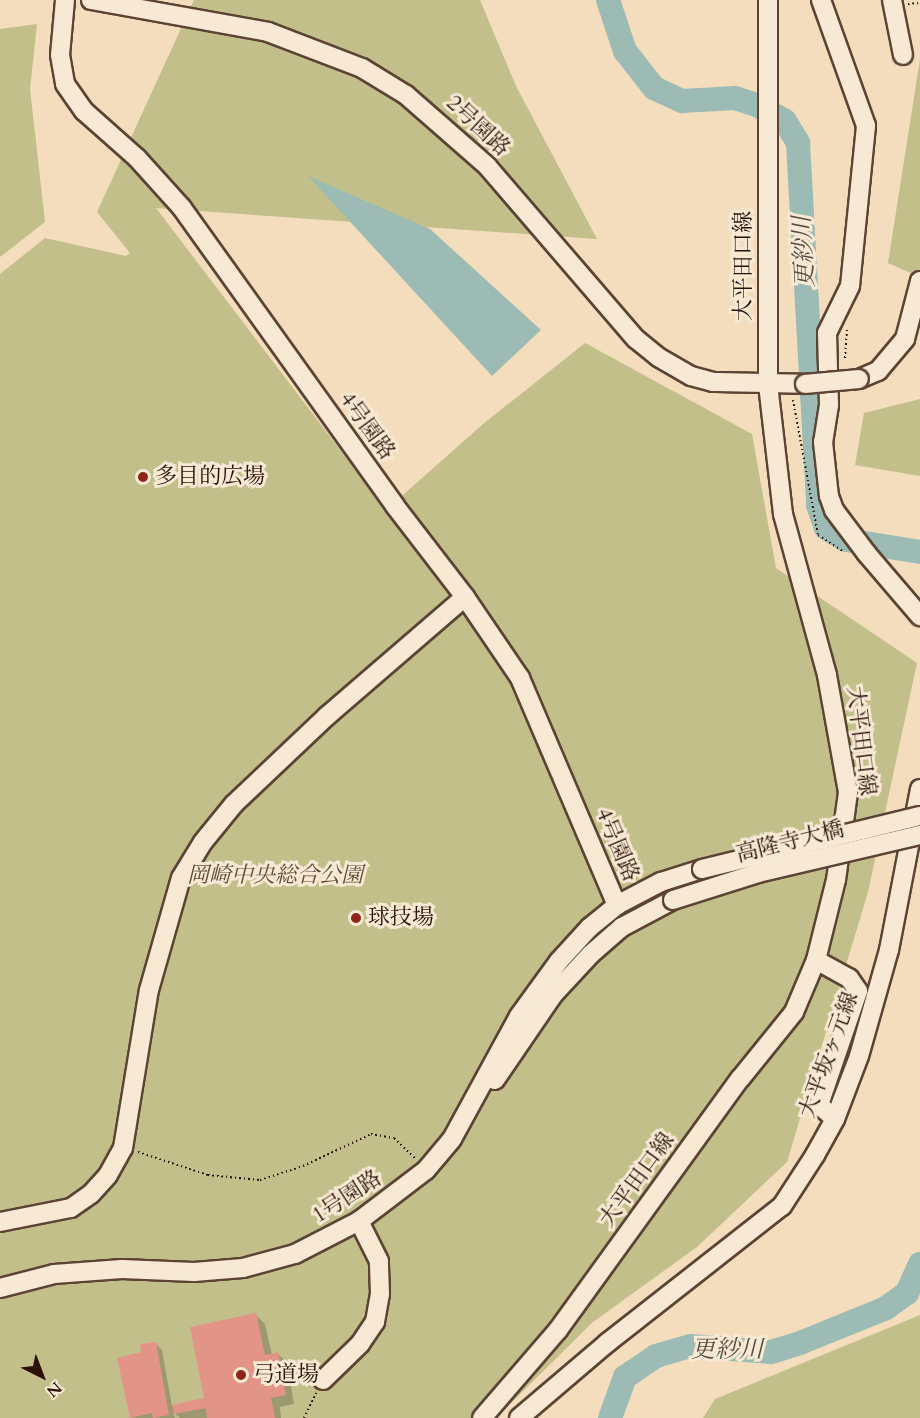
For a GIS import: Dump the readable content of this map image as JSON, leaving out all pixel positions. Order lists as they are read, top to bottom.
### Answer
{
  "streets": {
    "street": [
      "2号園路",
      "大平田口線",
      "4号園路",
      "高隆寺大橋",
      "大平坂ヶ元線",
      "1号園路"
    ]
  },
  "crossings": [
    ["2号園路", "大平田口線"],
    ["4号園路", "1号園路"],
    ["高隆寺大橋", "1号園路"]
  ],
  "water": ["更紗川"],
  "parks": ["岡崎中央総合公園"],
  "places": ["多目的広場", "球技場", "弓道場"],
  "north": "bottom right"
}
